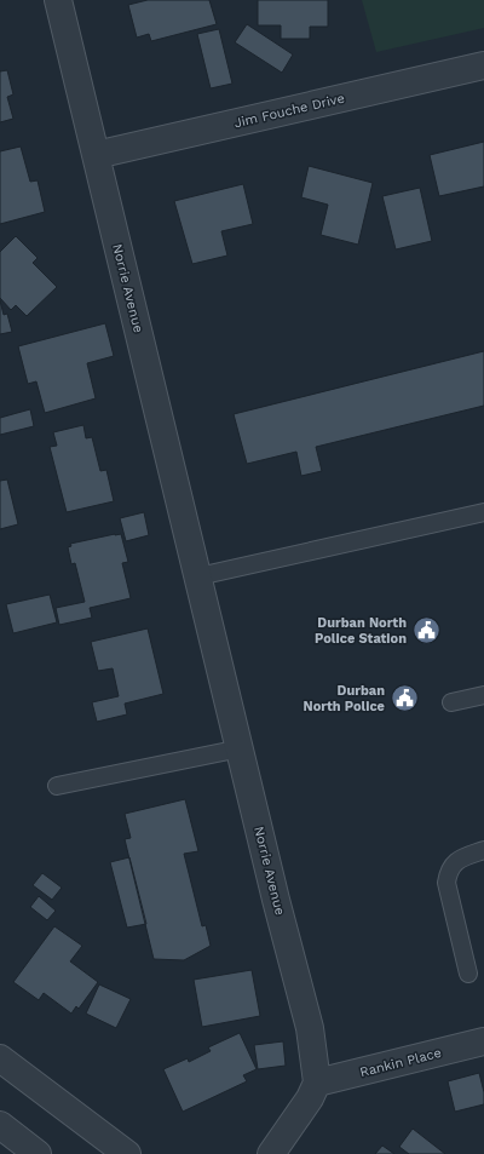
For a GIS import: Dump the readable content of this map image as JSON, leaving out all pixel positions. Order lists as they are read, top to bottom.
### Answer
{
  "streets": {
    "street": ["Jim Fouche Drive", "Norrie Avenue", "Rankin Place"]
  },
  "crossings": [
    ["Jim Fouche Drive", "Norrie Avenue"],
    ["Norrie Avenue", "Rankin Place"]
  ],
  "places": {
    "public building": ["Durban North Police Station", "Durban North Police"]
  }
}
